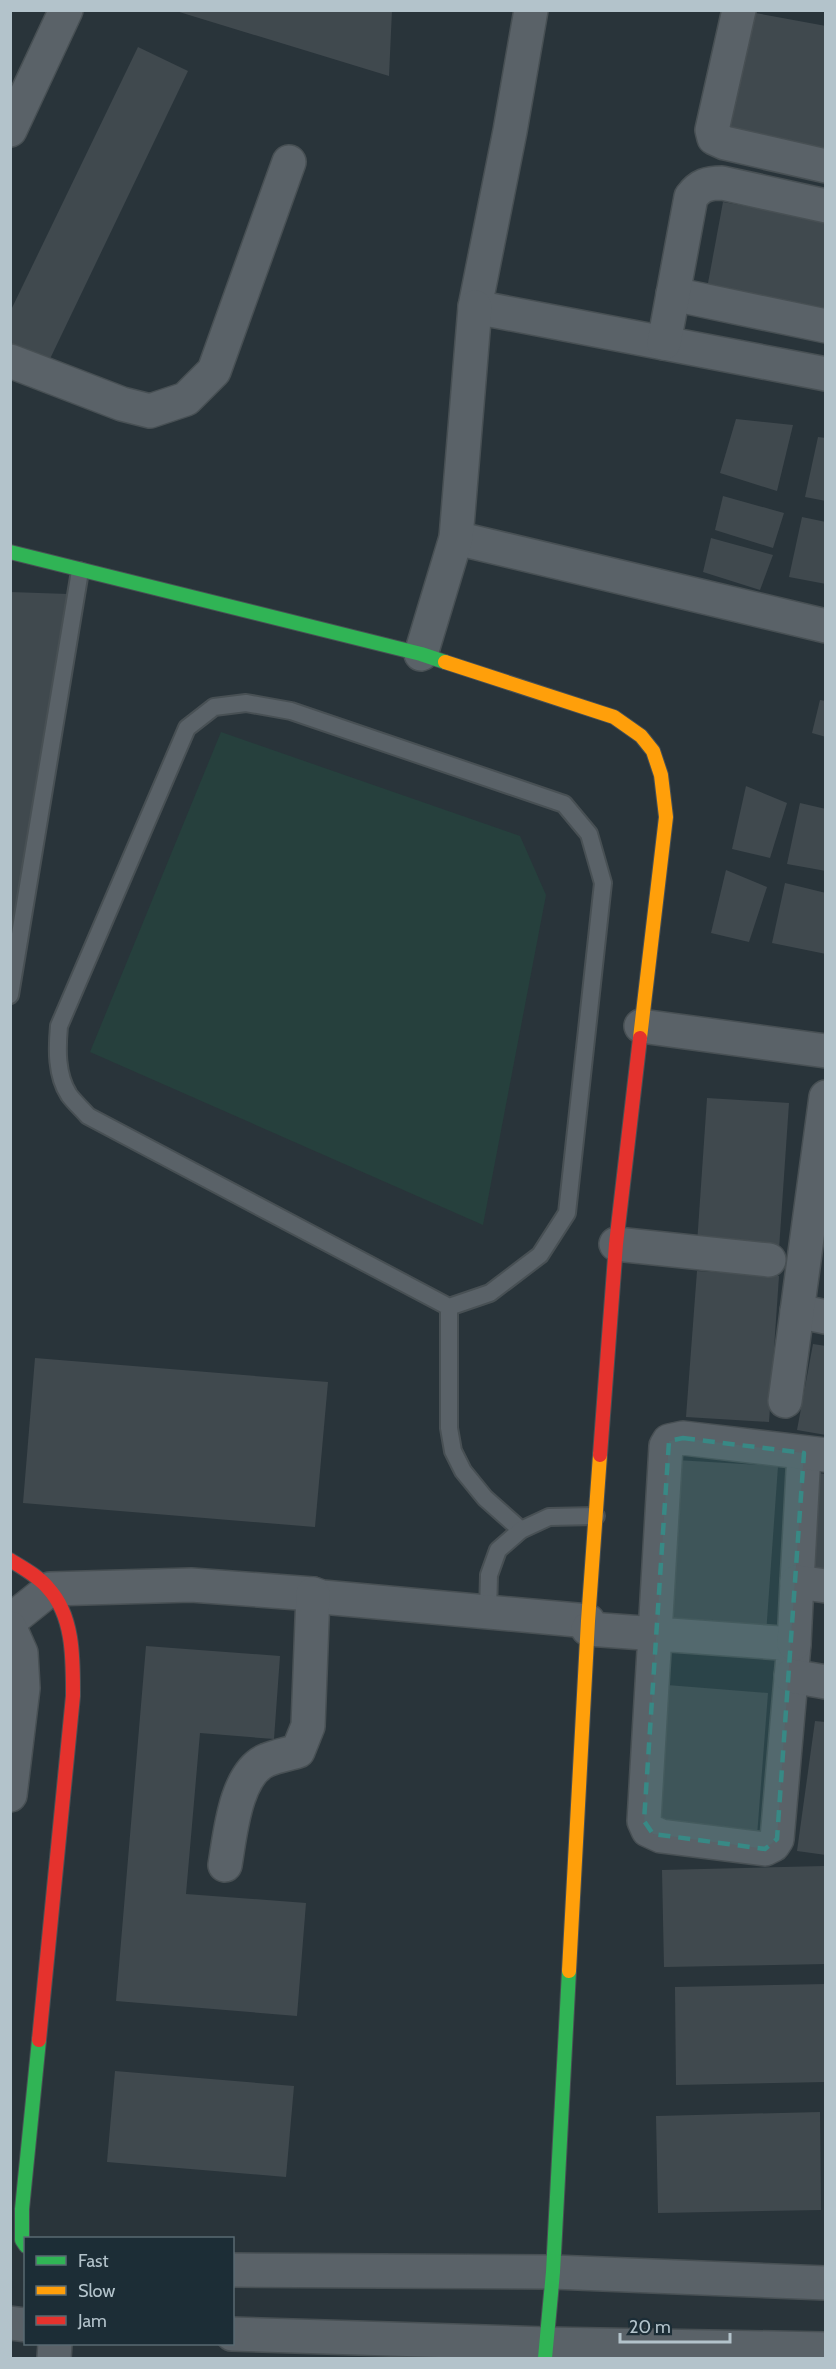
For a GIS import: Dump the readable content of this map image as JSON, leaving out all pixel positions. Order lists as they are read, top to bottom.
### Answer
{
  "legend": ["Fast", "Slow", "Jam"],
  "scale_bar": "20 m"
}
